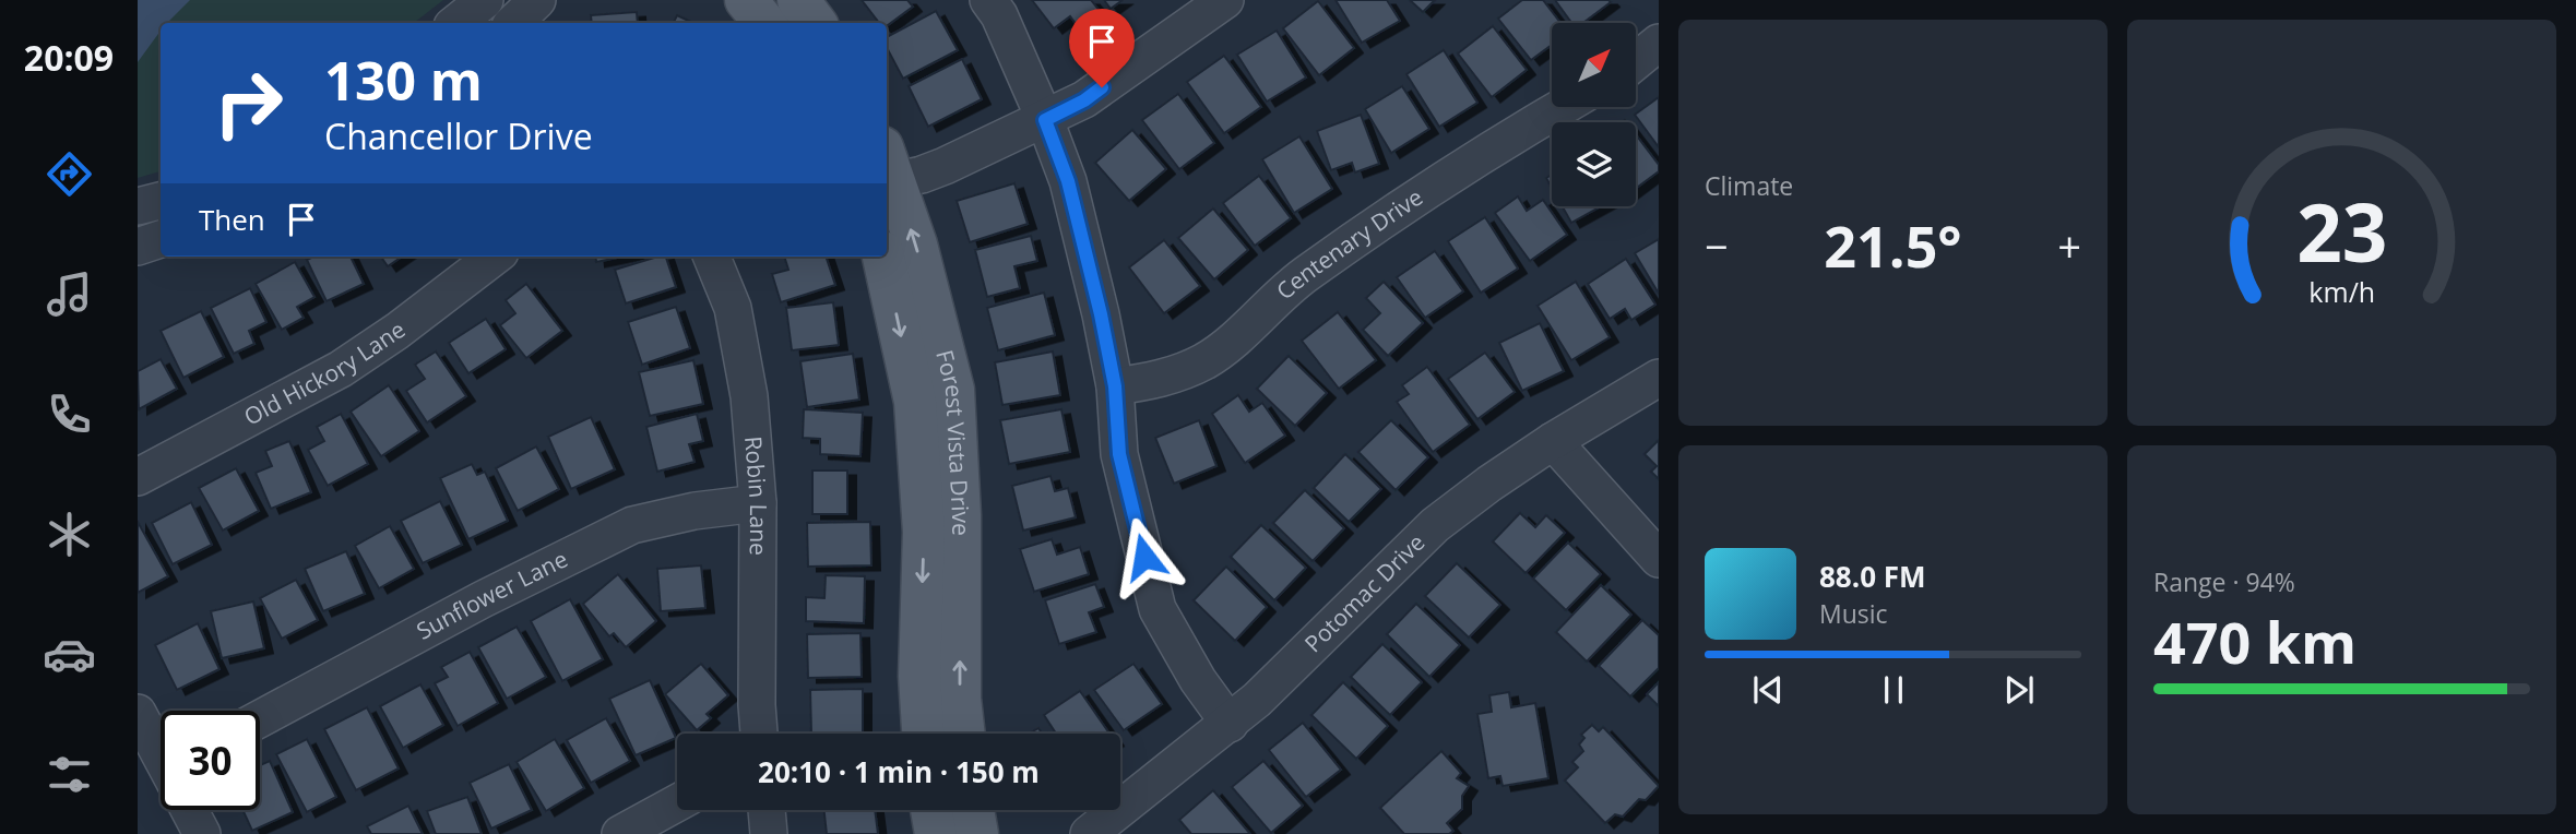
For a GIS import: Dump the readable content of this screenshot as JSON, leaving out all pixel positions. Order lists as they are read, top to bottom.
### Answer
{
  "streets": {
    "main road": ["Forest Vista Drive"],
    "street": [
      "Centenary Drive",
      "Old Hickory Lane",
      "Robin Lane",
      "Potomac Drive",
      "Sunflower Lane"
    ]
  },
  "crossings": [
    ["Robin Lane", "Sunflower Lane"]
  ],
  "north": "top right",
  "page": {
    "tabs": "20:09",
    "tile": [
      "Climate",
      ["Range · 94%", "470 km"]
    ],
    "turn": ["130 m", "Chancellor Drive"],
    "then": "Then",
    "heat": ["−", "21.5°", "+"],
    "song": ["88.0 FM", "Music"],
    "limit": "30",
    "trip": "20:10 · 1 min · 150 m",
    "gauge": ["23", "km/h"]
  }
}
